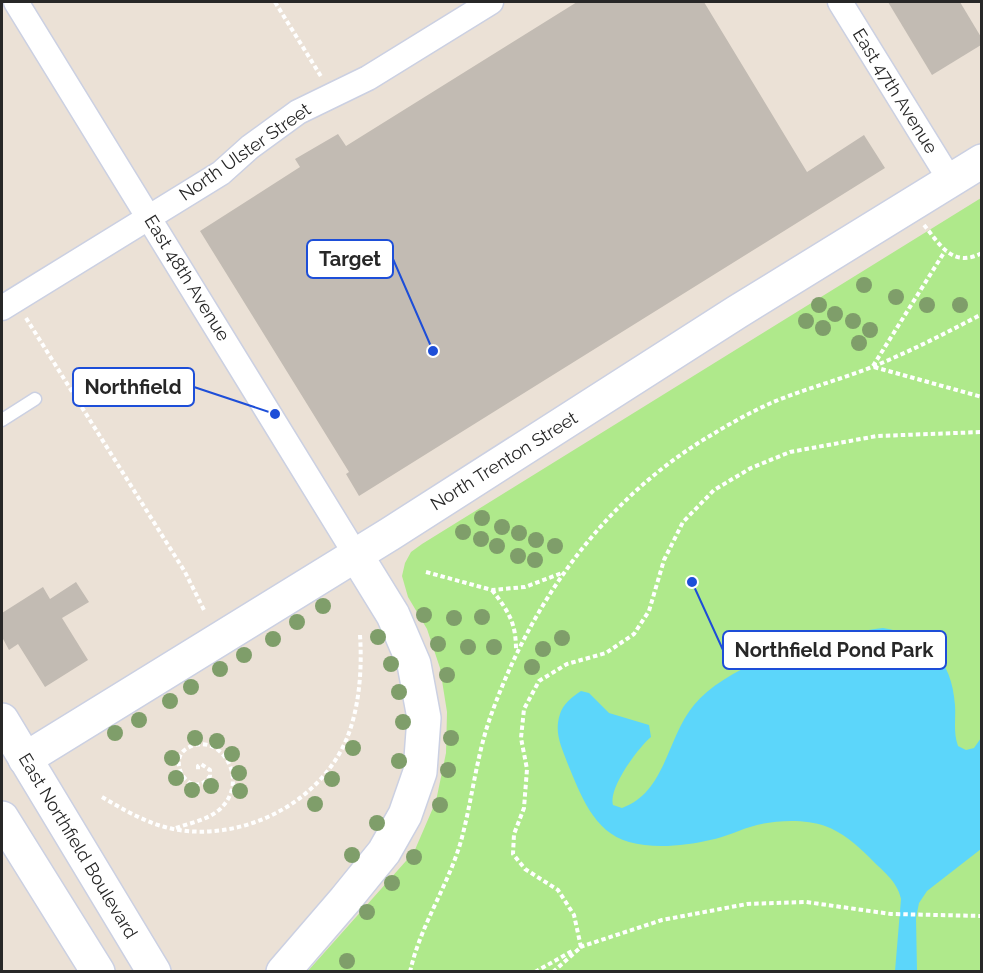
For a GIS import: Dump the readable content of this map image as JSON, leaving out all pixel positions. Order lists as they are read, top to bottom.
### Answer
{
  "streets": {
    "street": [
      "East 47th Avenue",
      "North Ulster Street",
      "East 48th Avenue",
      "North Trenton Street",
      "East Northfield Boulevard"
    ]
  },
  "crossings": [
    ["East 47th Avenue", "North Trenton Street"],
    ["North Ulster Street", "East 48th Avenue"],
    ["East 48th Avenue", "North Trenton Street"],
    ["North Trenton Street", "East Northfield Boulevard"]
  ],
  "places": ["Target", "Northfield", "Northfield Pond Park"]
}
